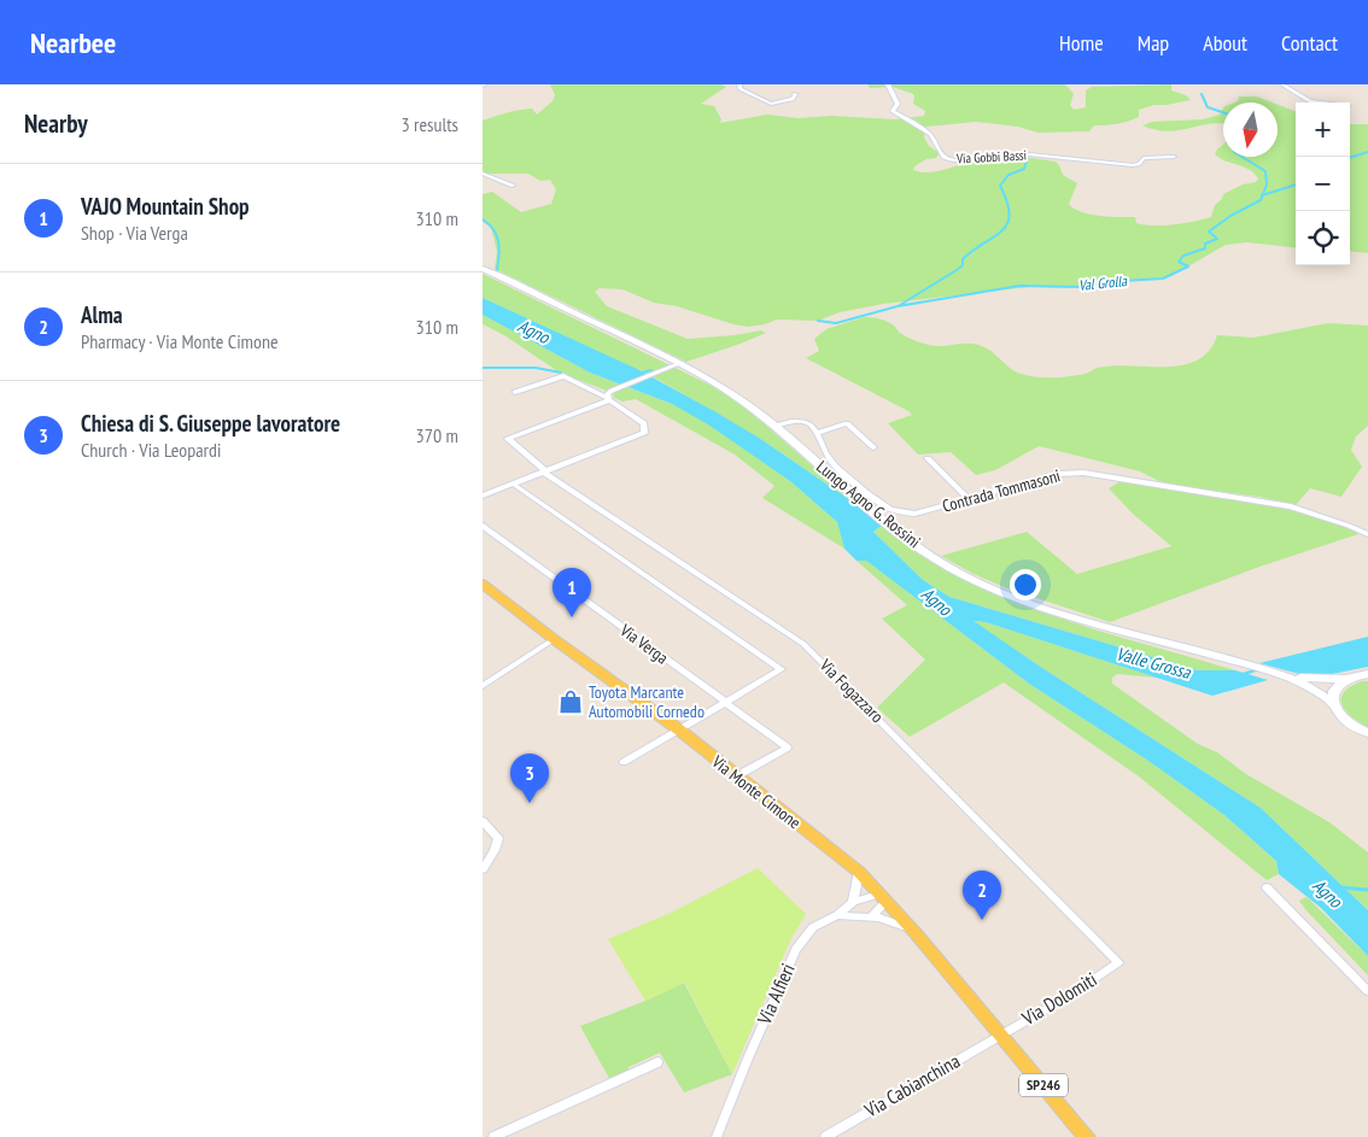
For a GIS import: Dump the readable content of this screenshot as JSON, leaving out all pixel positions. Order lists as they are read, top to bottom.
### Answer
{
  "streets": {
    "main road": ["Lungo Agno G. Rossini", "Via Monte Cimone", "SP246"],
    "street": [
      "Via Gobbi Bassi",
      "Contrada Tommasoni",
      "Via Verga",
      "Via Fogazzaro",
      "Via Alfieri",
      "Via Dolomiti",
      "Via Cabianchina"
    ]
  },
  "crossings": [
    ["Via Verga", "Via Monte Cimone"],
    ["Via Fogazzaro", "Via Dolomiti"],
    ["Via Monte Cimone", "Via Dolomiti"],
    ["Via Monte Cimone", "Via Cabianchina"],
    ["Via Monte Cimone", "SP246"],
    ["Via Dolomiti", "Via Cabianchina"],
    ["Via Dolomiti", "SP246"],
    ["Via Cabianchina", "SP246"]
  ],
  "water": ["Val Grolla", "Agno", "Valle Grossa"],
  "places": {
    "shop": ["Toyota Marcante Automobili Cornedo"]
  },
  "north": "bottom",
  "page": {
    "header": "Nearbee",
    "nav": [
      "Home",
      "Map",
      "About",
      "Contact"
    ],
    "heading": ["Nearby", "3 results"],
    "map_buttons": ["+", "−"],
    "list": [
      {
        "mark": "1",
        "name": "VAJO Mountain Shop",
        "note": "Shop · Via Verga",
        "value": "310 m"
      },
      {
        "mark": "2",
        "name": "Alma",
        "note": "Pharmacy · Via Monte Cimone",
        "value": "310 m"
      },
      {
        "mark": "3",
        "name": "Chiesa di S. Giuseppe lavoratore",
        "note": "Church · Via Leopardi",
        "value": "370 m"
      }
    ],
    "pins": ["1", "3", "2"]
  }
}
